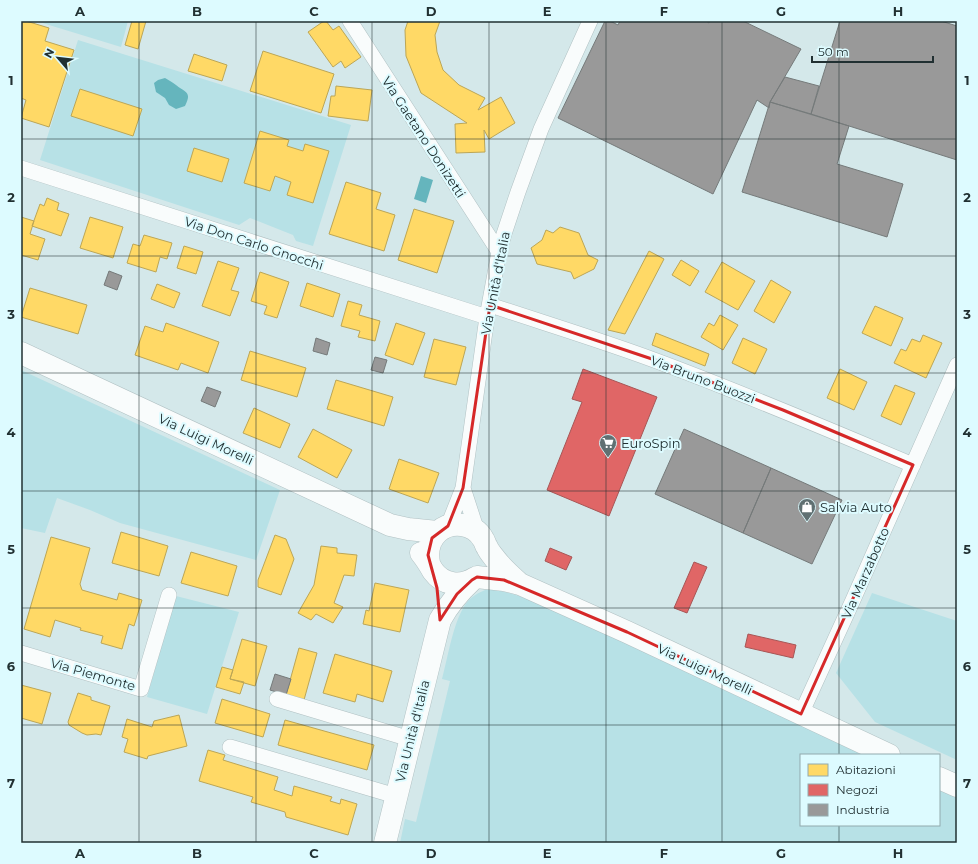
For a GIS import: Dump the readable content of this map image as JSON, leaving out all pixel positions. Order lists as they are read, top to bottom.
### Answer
{
  "streets": {
    "street": [
      "Via Gaetano Donizetti",
      "Via Don Carlo Gnocchi",
      "Via Unità d'Italia",
      "Via Bruno Buozzi",
      "Via Luigi Morelli",
      "Via Marzabotto",
      "Via Piemonte"
    ]
  },
  "crossings": [
    ["Via Gaetano Donizetti", "Via Unità d'Italia"],
    ["Via Don Carlo Gnocchi", "Via Unità d'Italia"],
    ["Via Don Carlo Gnocchi", "Via Bruno Buozzi"],
    ["Via Unità d'Italia", "Via Bruno Buozzi"],
    ["Via Unità d'Italia", "Via Luigi Morelli"],
    ["Via Bruno Buozzi", "Via Marzabotto"],
    ["Via Luigi Morelli", "Via Marzabotto"]
  ],
  "places": {
    "supermarket": ["EuroSpin"],
    "shop": ["Salvia Auto"]
  },
  "legend": ["Abitazioni", "Negozi", "Industria"],
  "scale_bar": "50 m",
  "north": "top left",
  "grid": {
    "columns": [
      "A",
      "B",
      "C",
      "D",
      "E",
      "F",
      "G",
      "H"
    ],
    "rows": [
      "1",
      "2",
      "3",
      "4",
      "5",
      "6",
      "7"
    ]
  }
}
